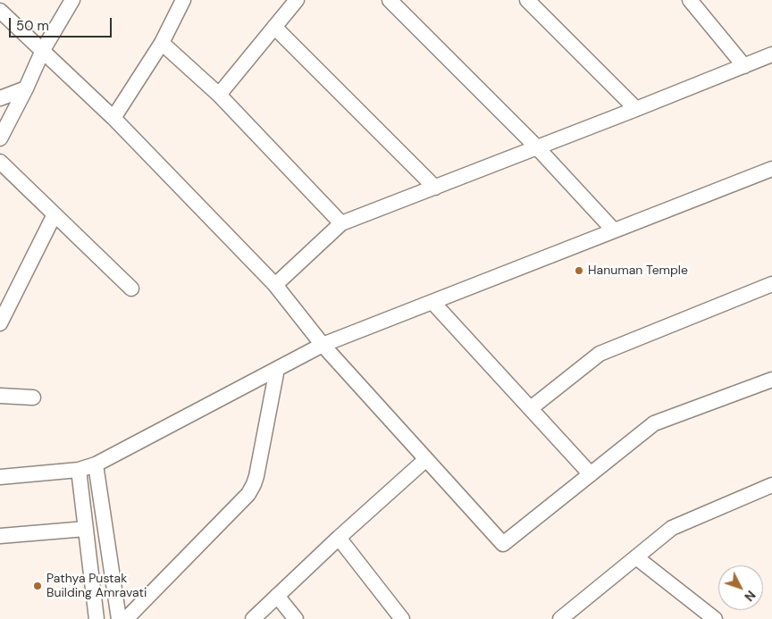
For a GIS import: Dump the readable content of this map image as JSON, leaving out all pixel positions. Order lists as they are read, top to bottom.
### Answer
{
  "places": ["Hanuman Temple", "Pathya Pustak Building Amravati"],
  "scale_bar": "50 m",
  "north": "bottom right"
}
